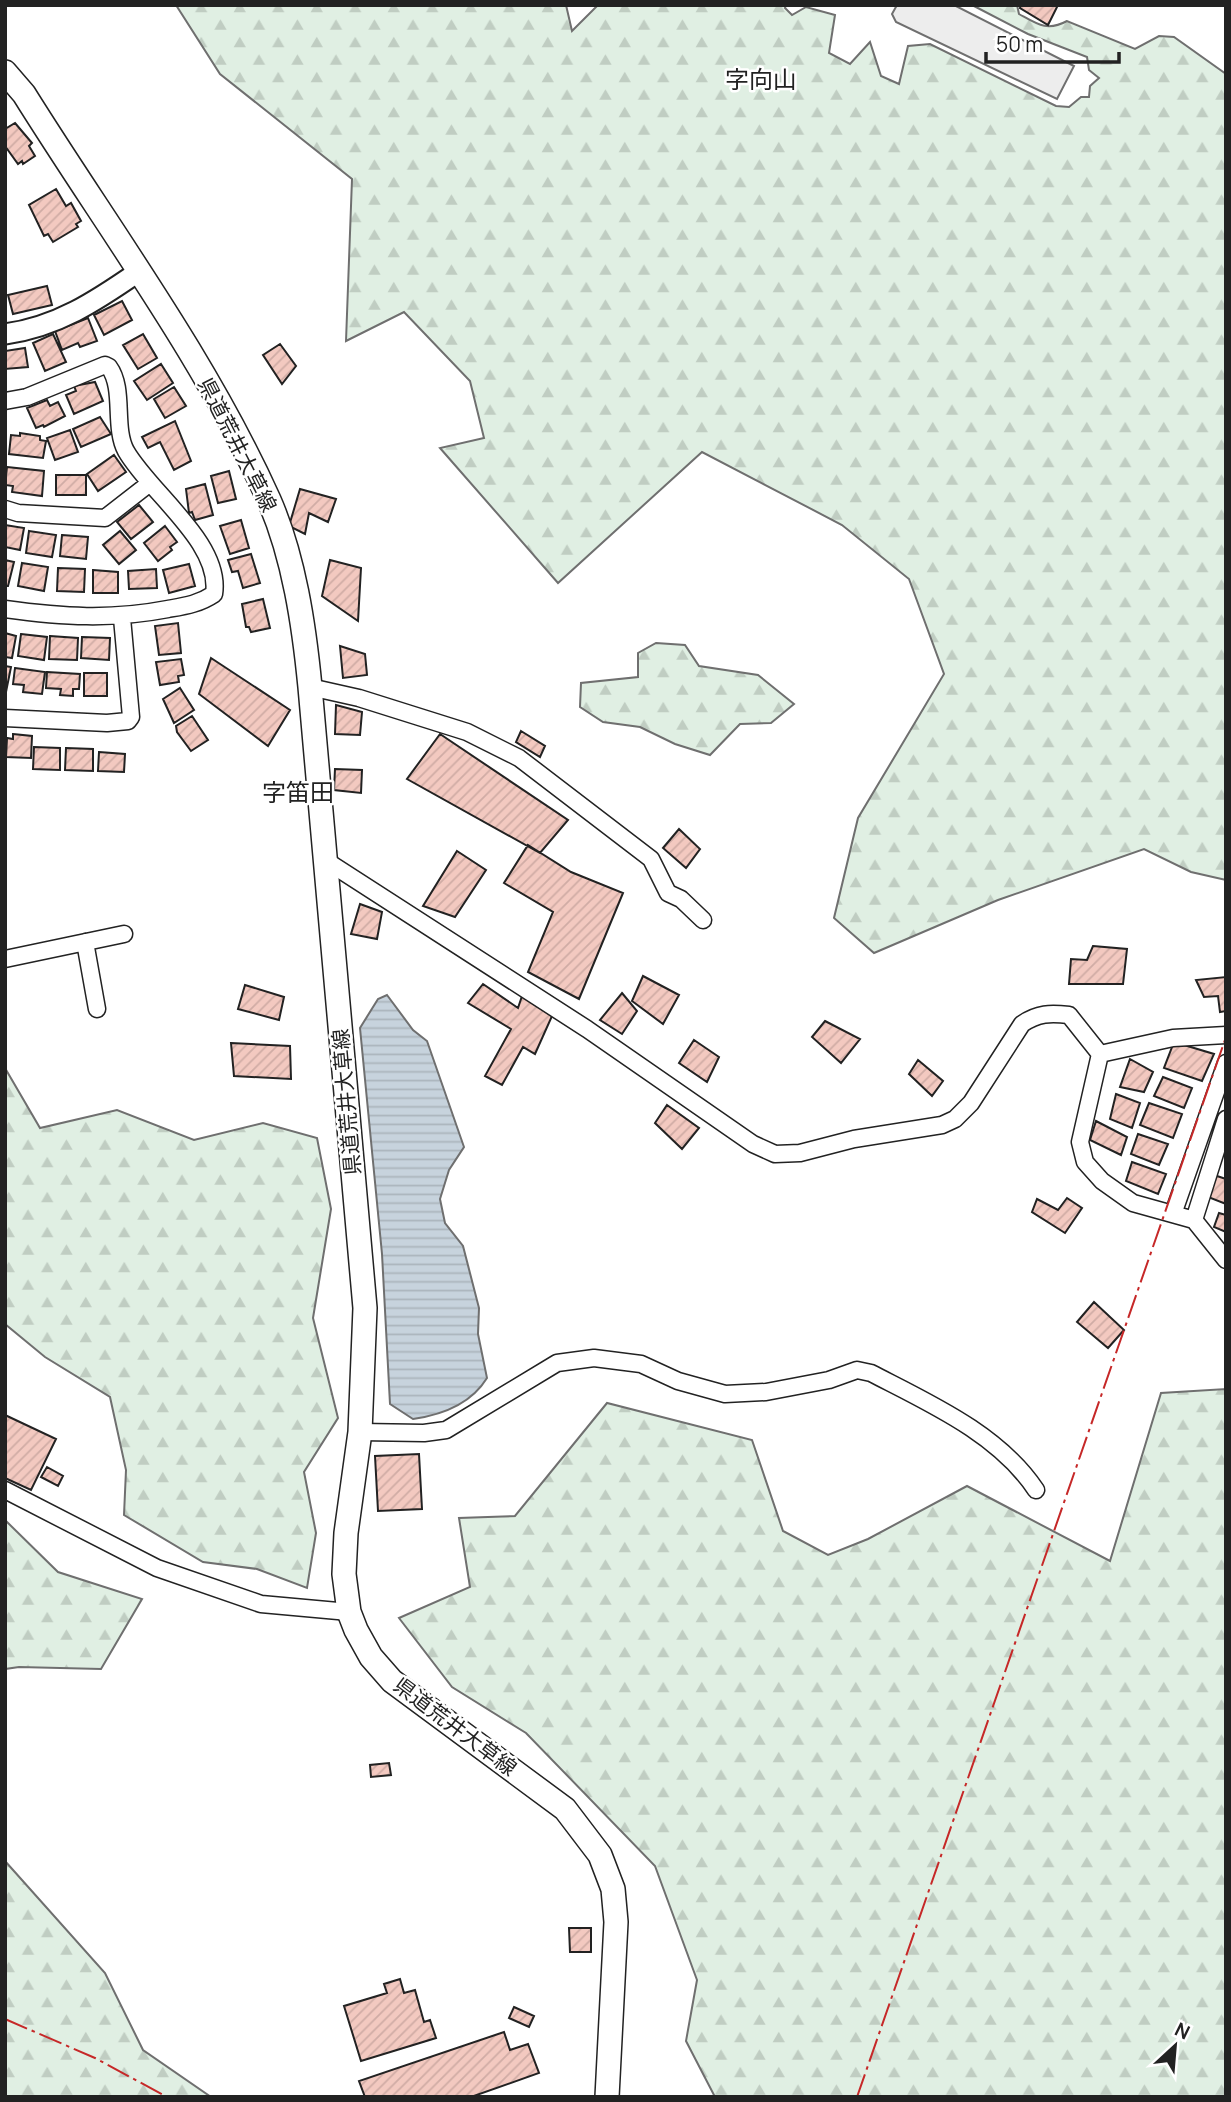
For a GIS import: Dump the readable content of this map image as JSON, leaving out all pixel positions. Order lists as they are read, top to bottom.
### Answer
{
  "streets": {
    "main road": ["県道荒井大草線"]
  },
  "districts": ["字向山", "字笛田"],
  "scale_bar": "50 m",
  "north": "top right"
}
